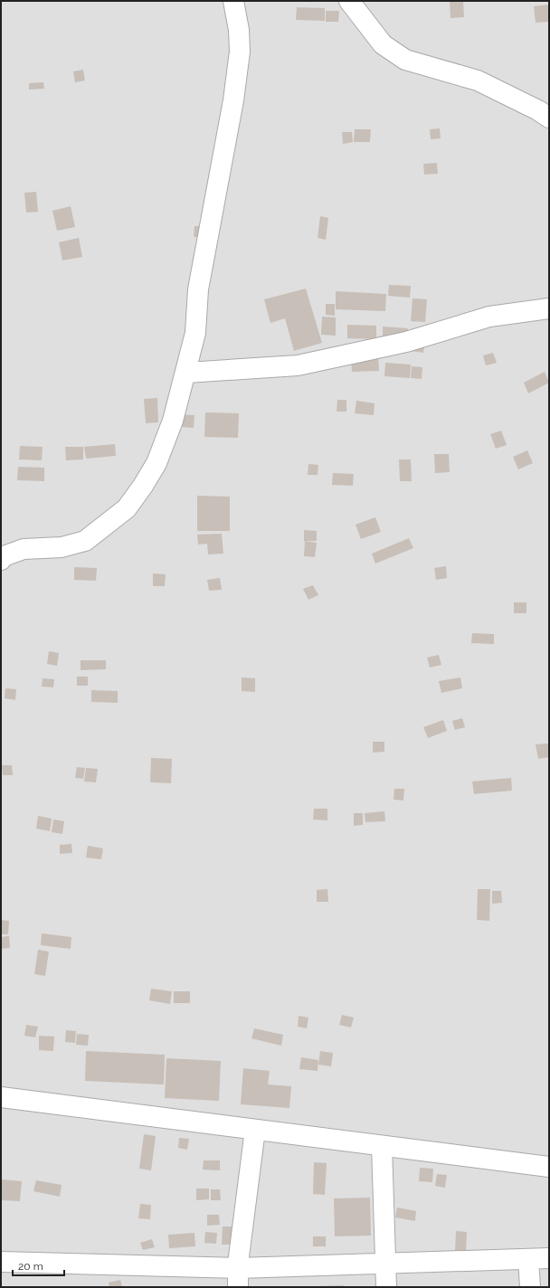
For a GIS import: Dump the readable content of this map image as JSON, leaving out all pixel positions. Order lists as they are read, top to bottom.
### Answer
{
  "scale_bar": "20 m"
}
